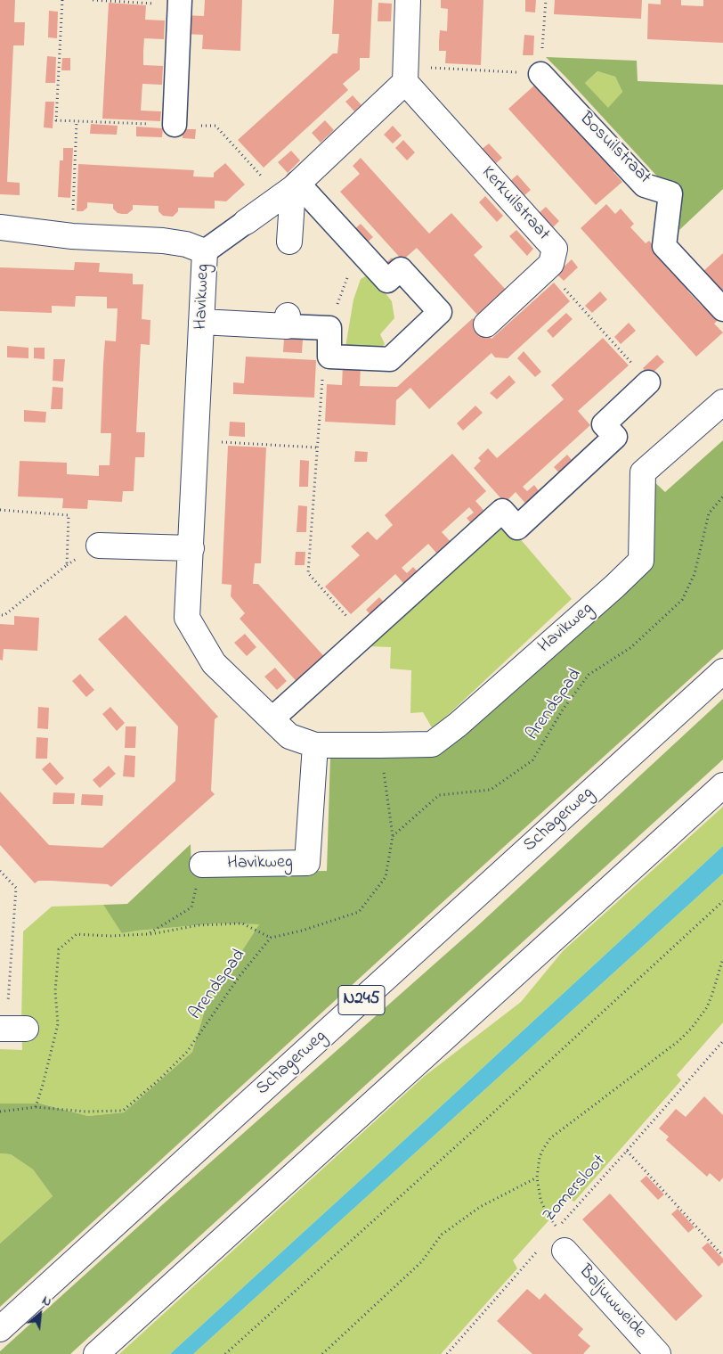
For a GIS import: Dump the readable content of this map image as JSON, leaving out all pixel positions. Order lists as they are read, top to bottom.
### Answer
{
  "streets": {
    "street": [
      "Bosuilstraat",
      "Kerkuilstraat",
      "Havikweg",
      "Schagerweg",
      "N245",
      "Baljuwweide"
    ],
    "path": ["Arendspad", "Zomersloot"]
  },
  "north": "top right"
}
